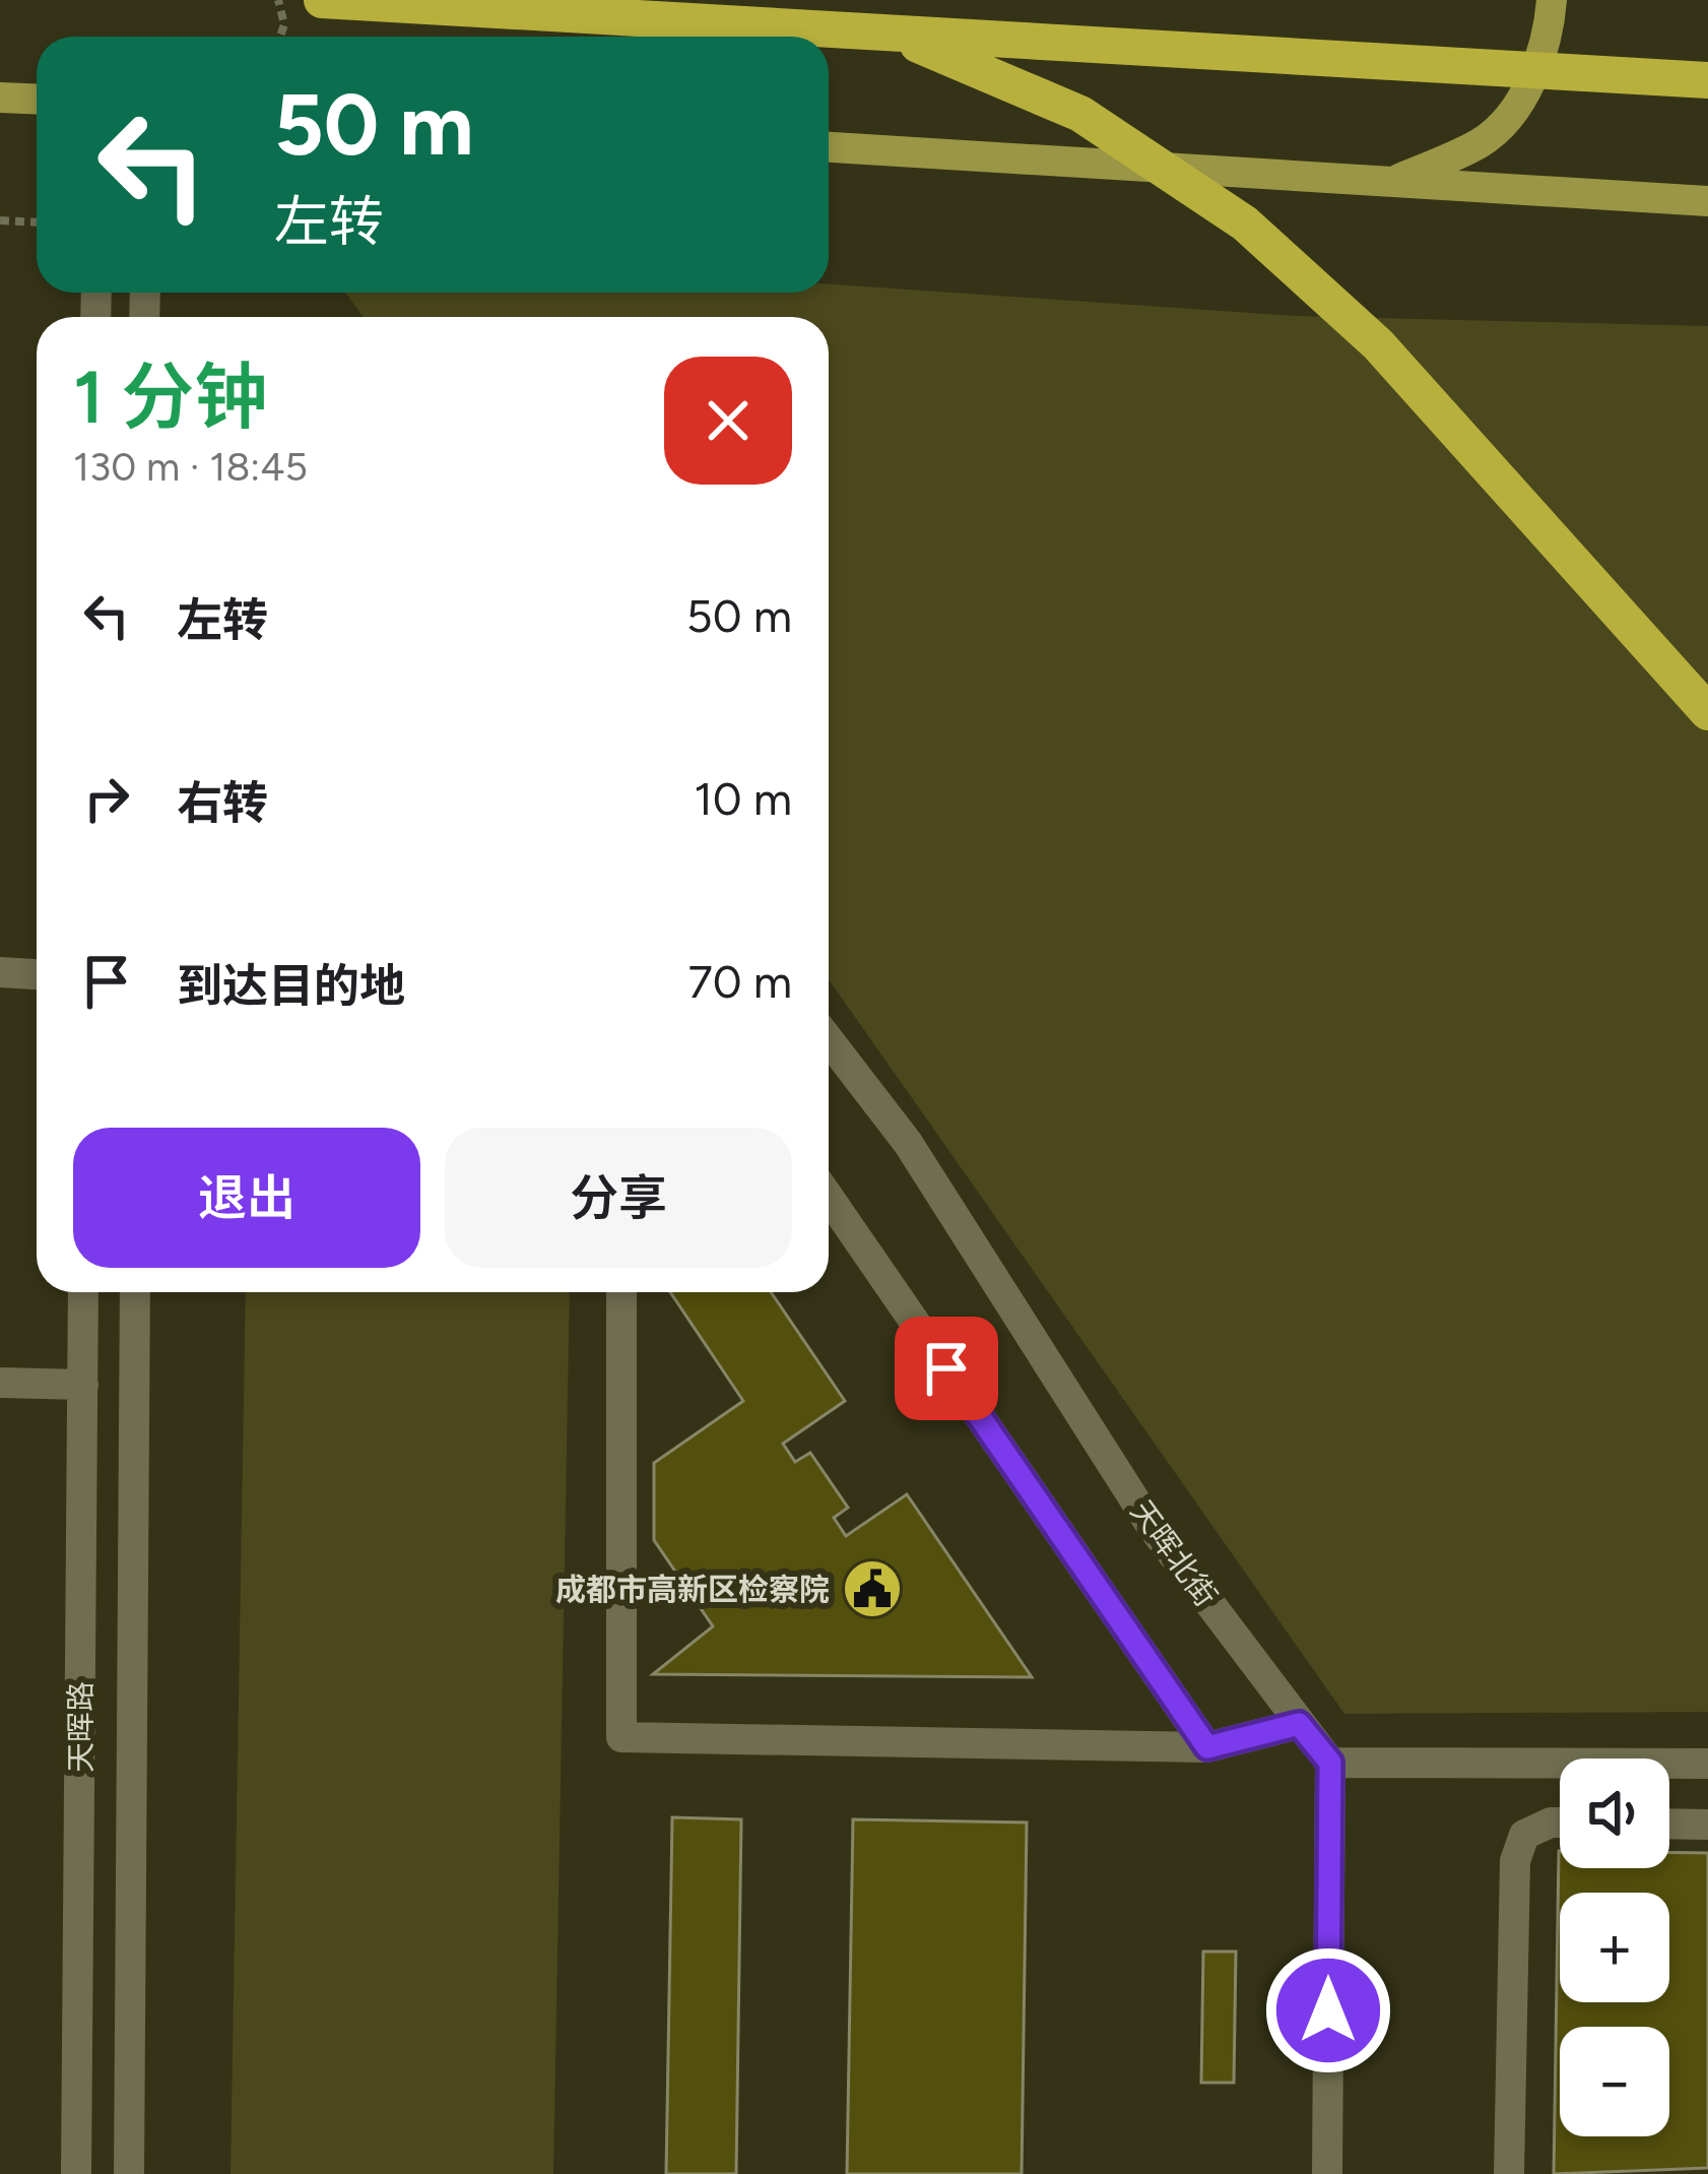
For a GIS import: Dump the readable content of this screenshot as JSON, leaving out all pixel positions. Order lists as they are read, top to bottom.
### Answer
{
  "streets": {
    "street": ["天晖北街", "天晖路"]
  },
  "places": {
    "public building": ["成都市高新区检察院"]
  },
  "page": {
    "turn": ["50 m", "左转"],
    "heading": ["1 分钟", "130 m · 18:45"],
    "list": [
      {
        "name": "左转",
        "value": "50 m"
      },
      {
        "name": "右转",
        "value": "10 m"
      },
      {
        "name": "到达目的地",
        "value": "70 m"
      }
    ],
    "buttons": ["退出", "分享"],
    "map_buttons": ["+", "−"]
  }
}
